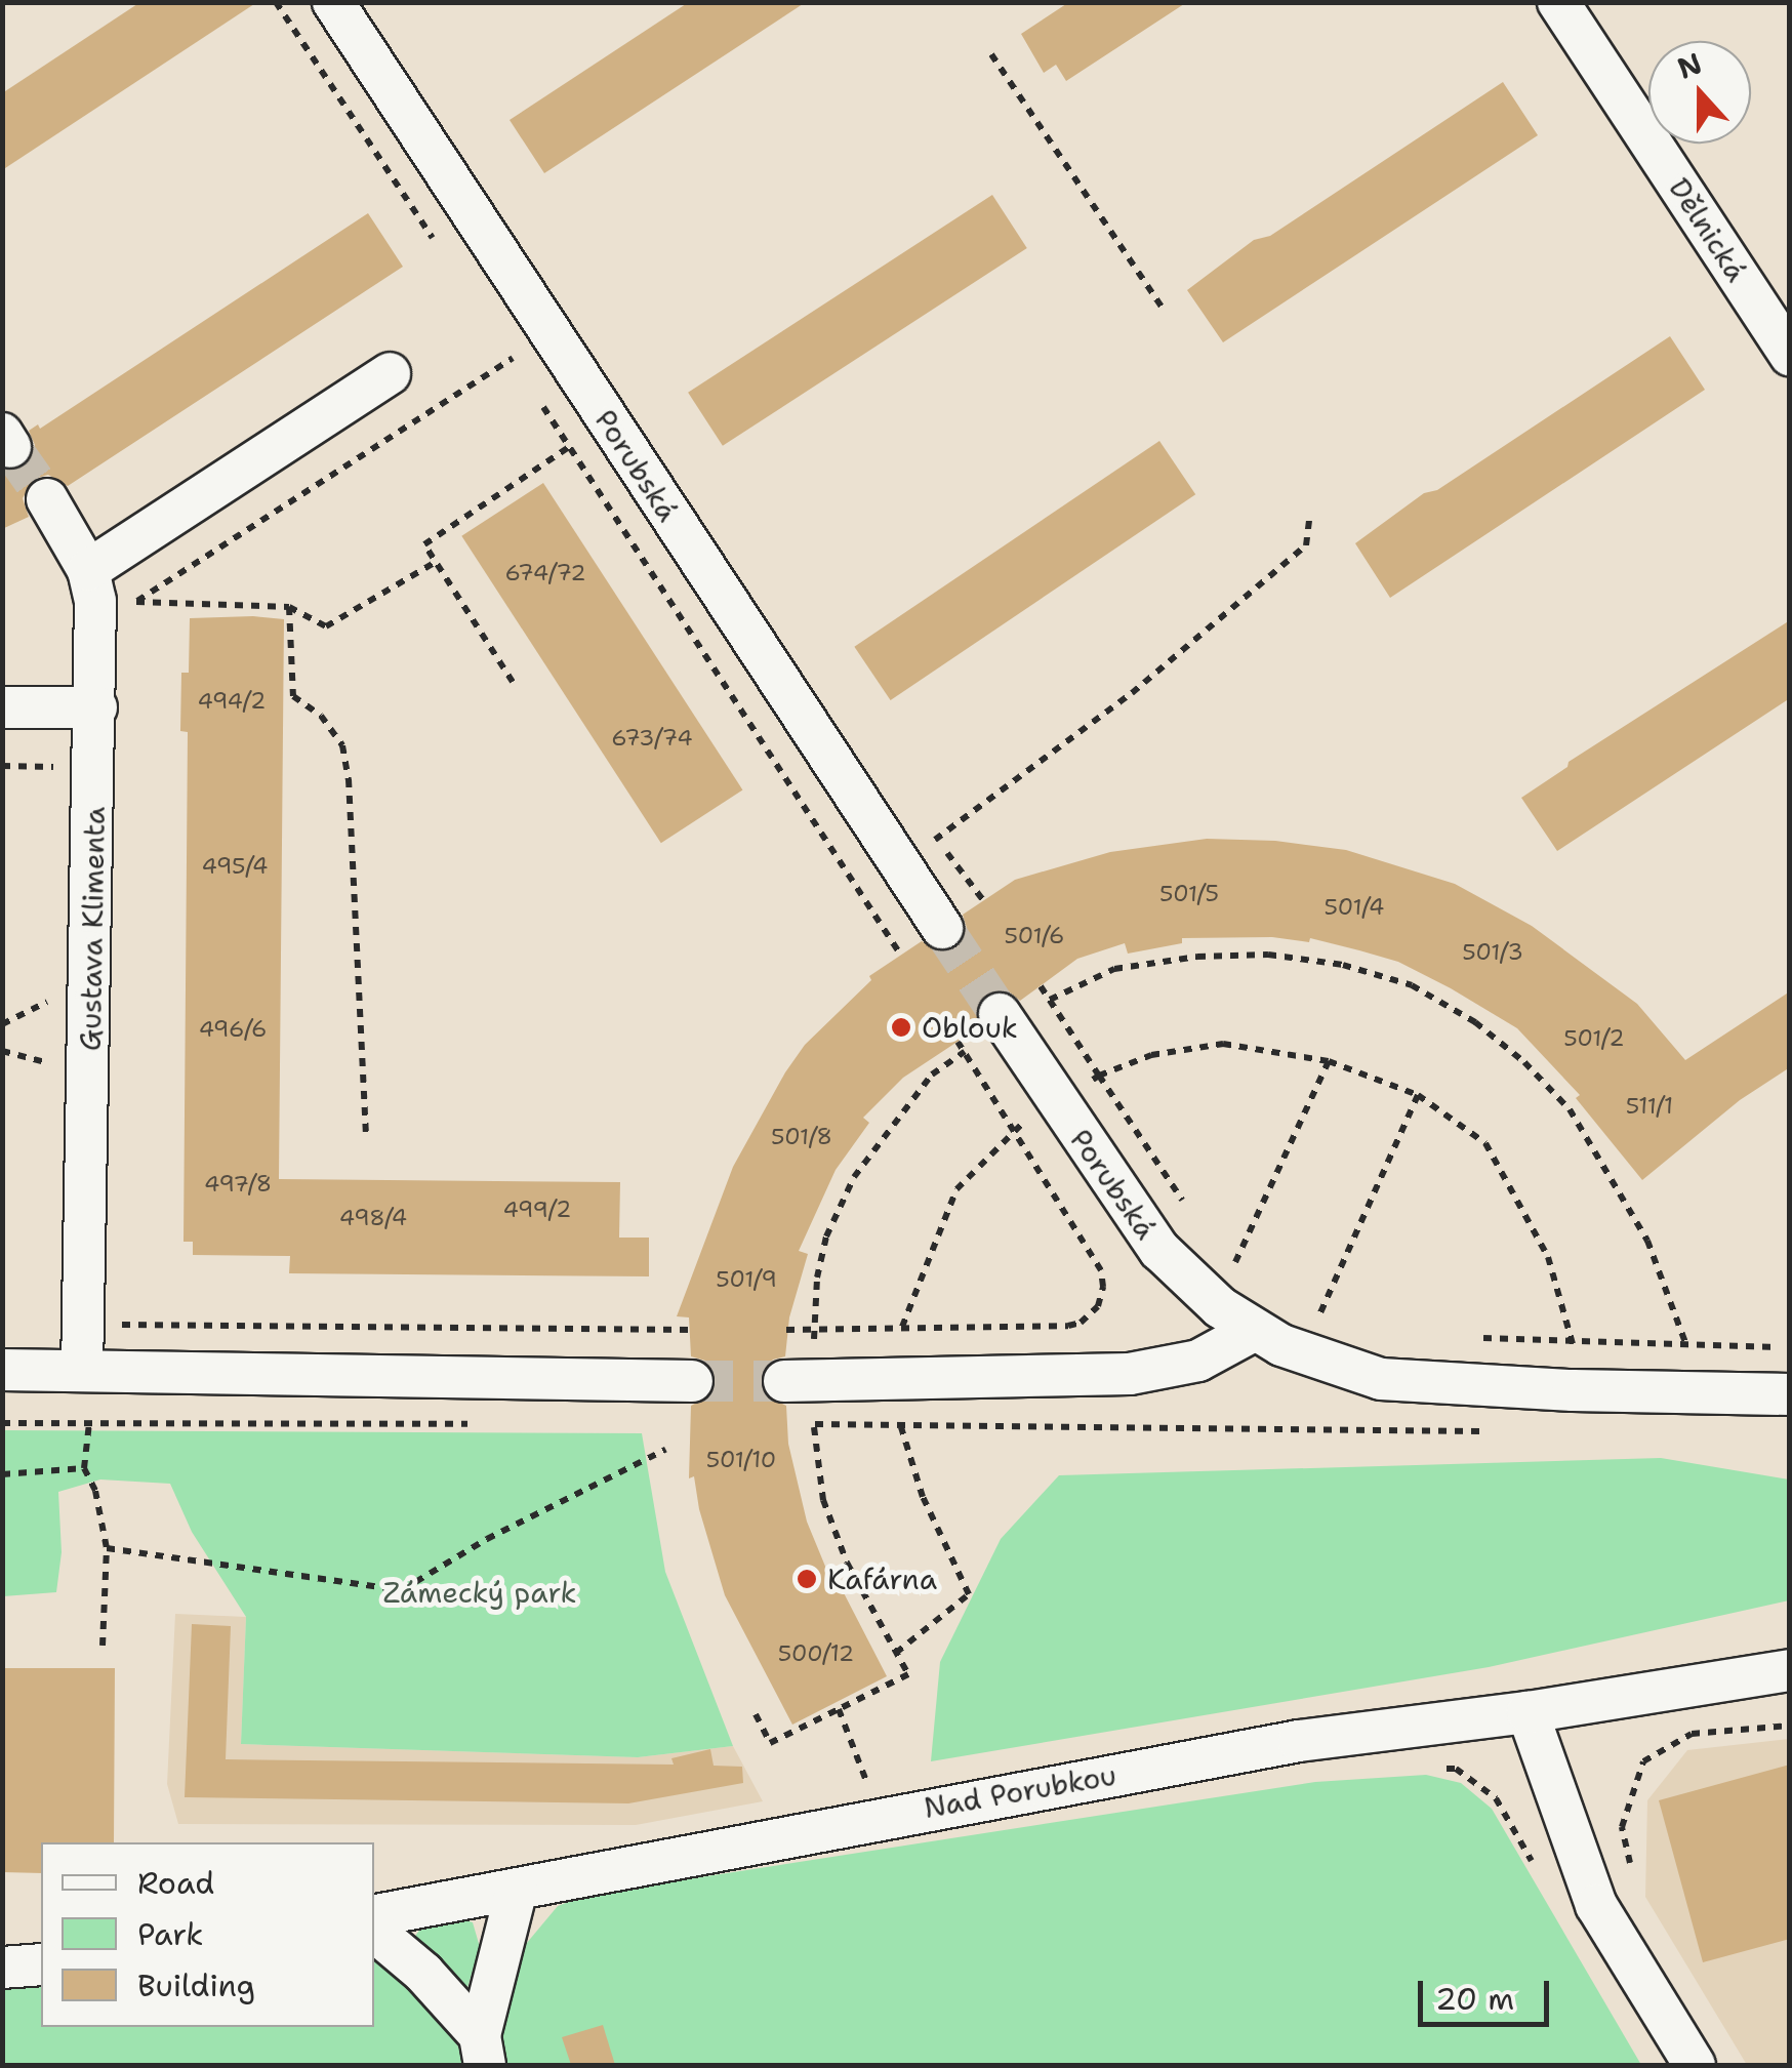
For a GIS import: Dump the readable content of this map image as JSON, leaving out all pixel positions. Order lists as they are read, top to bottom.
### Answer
{
  "streets": {
    "street": [
      "Dělnická",
      "Porubská",
      "Gustava Klimenta",
      "Nad Porubkou"
    ]
  },
  "parks": ["Zámecký park"],
  "places": ["Oblouk", "Kafárna"],
  "house_numbers": [
    "674/72",
    "494/2",
    "673/74",
    "495/4",
    "501/5",
    "501/4",
    "501/6",
    "501/3",
    "496/6",
    "501/2",
    "511/1",
    "501/8",
    "497/8",
    "499/2",
    "498/4",
    "501/9",
    "501/10",
    "500/12"
  ],
  "legend": ["Road", "Park", "Building"],
  "scale_bar": "20 m",
  "north": "top"
}
